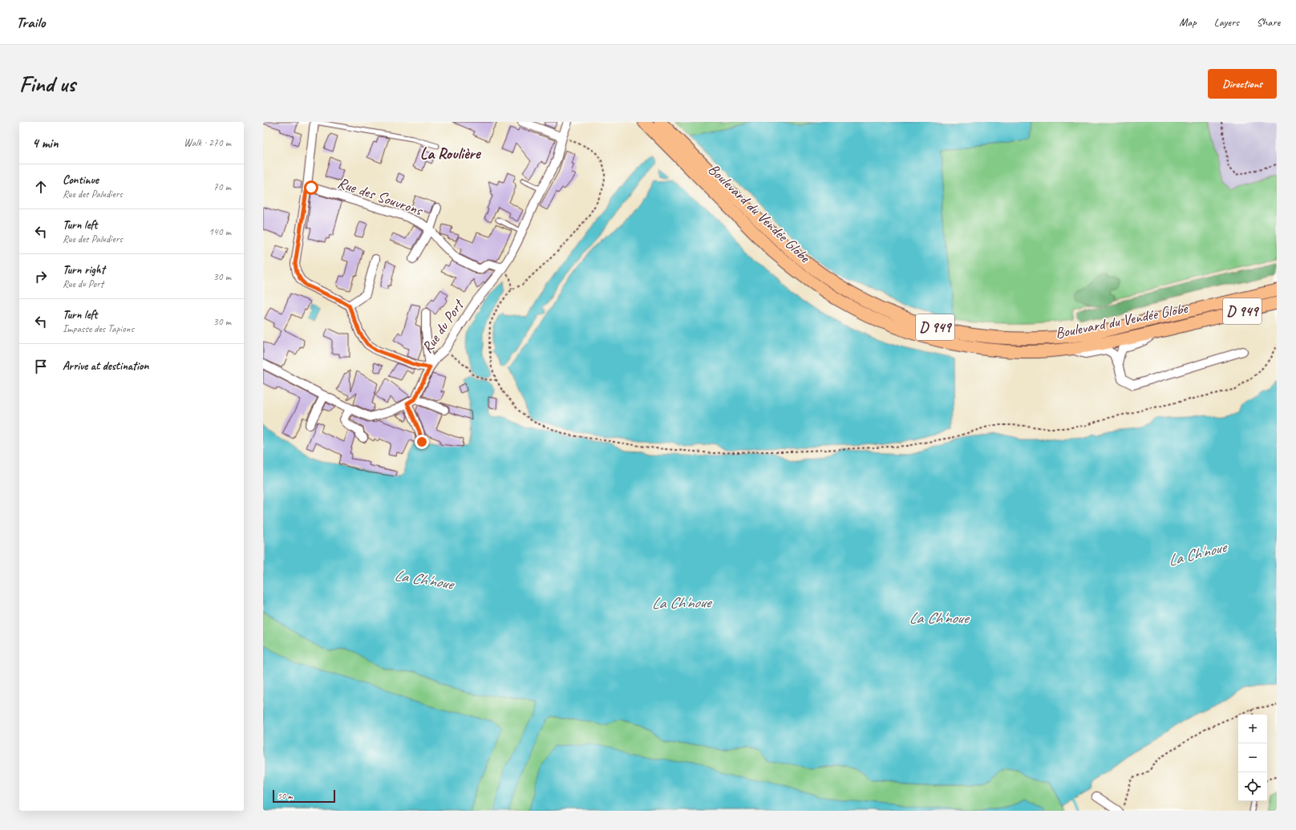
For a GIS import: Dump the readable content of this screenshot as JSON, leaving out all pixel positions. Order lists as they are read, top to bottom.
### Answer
{
  "streets": {
    "main road": ["Boulevard du Vendée Globe", "D 949"],
    "street": ["Rue des Souvrons", "Rue du Port"]
  },
  "crossings": [
    ["Rue des Souvrons", "Rue du Port"]
  ],
  "districts": ["La Roulière"],
  "water": ["La Ch'noue"],
  "scale_bar": "50 m",
  "page": {
    "header": "Trailo",
    "nav": ["Map", "Layers", "Share"],
    "buttons": "Directions",
    "title": "Find us",
    "heading": ["4 min", "Walk · 270 m"],
    "list": [
      ["Continue", "Rue des Paludiers", "70 m"],
      ["Turn left", "Rue des Paludiers", "140 m"],
      ["Turn right", "Rue du Port", "30 m"],
      ["Turn left", "Impasse des Tapions", "30 m"],
      "Arrive at destination"
    ],
    "map_buttons": ["+", "−"],
    "scale": "50 m"
  }
}
